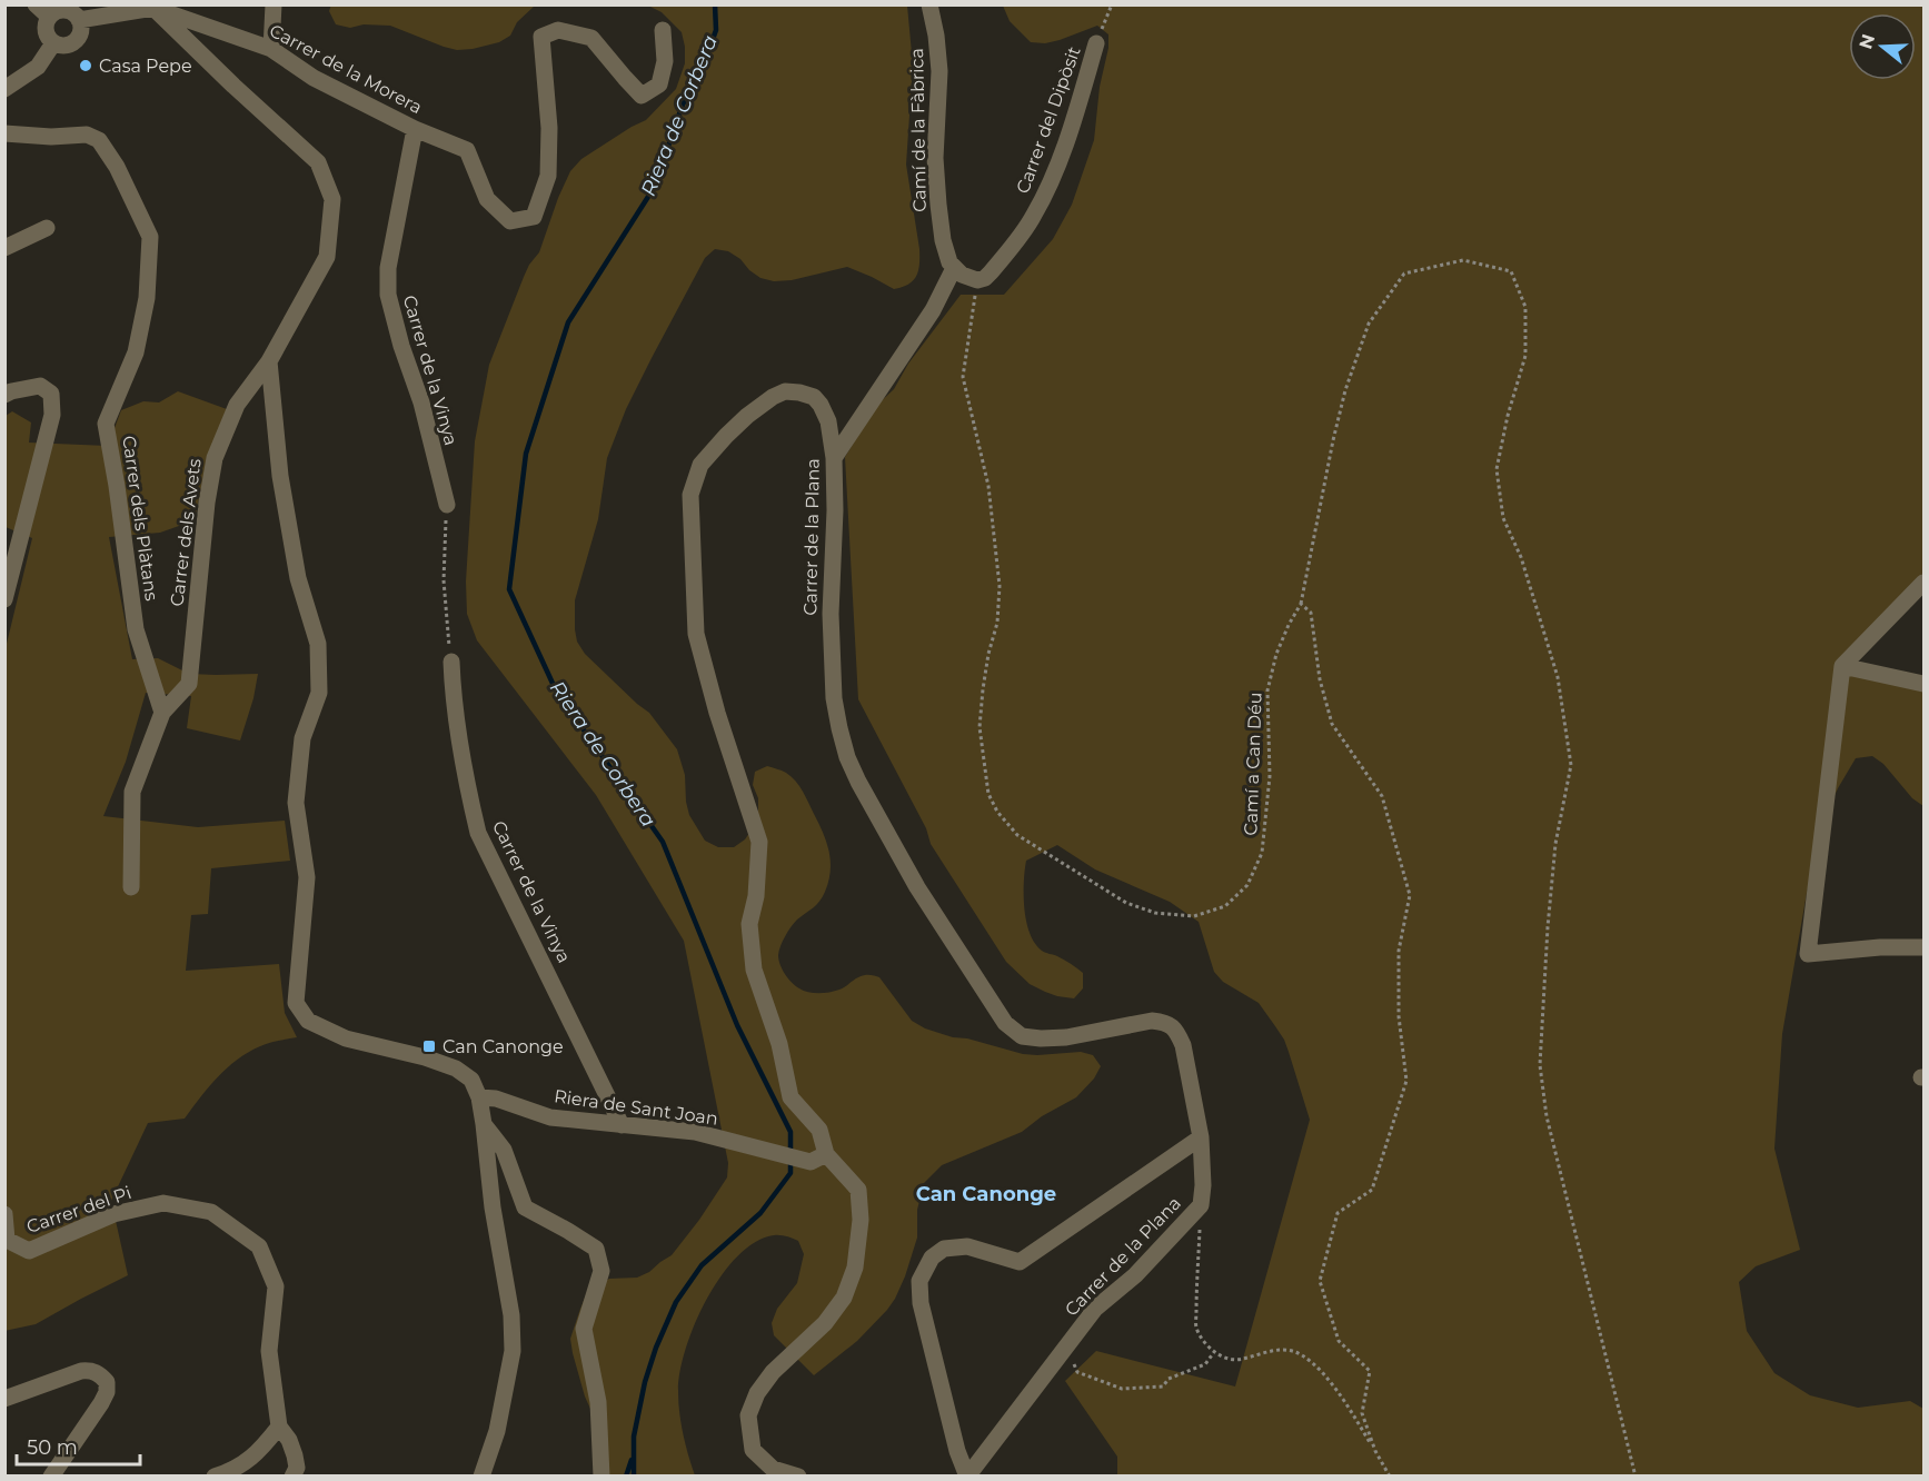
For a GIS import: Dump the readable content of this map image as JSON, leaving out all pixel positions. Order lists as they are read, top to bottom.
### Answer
{
  "streets": {
    "street": [
      "Carrer de la Morera",
      "Carrer del Dipòsit",
      "Camí de la Fàbrica",
      "Carrer de la Vinya",
      "Carrer dels Plàtans",
      "Carrer dels Avets",
      "Carrer de la Plana",
      "Riera de Sant Joan",
      "Carrer del Pi"
    ],
    "path": ["Camí a Can Déu"]
  },
  "crossings": [
    ["Carrer de la Morera", "Carrer de la Vinya"],
    ["Carrer de la Morera", "Carrer dels Avets"],
    ["Carrer del Dipòsit", "Camí a Can Déu"],
    ["Carrer de la Vinya", "Riera de Sant Joan"],
    ["Carrer dels Plàtans", "Carrer dels Avets"],
    ["Carrer de la Plana", "Riera de Sant Joan"]
  ],
  "districts": ["Can Canonge"],
  "water": ["Riera de Corbera"],
  "places": {
    "other": ["Casa Pepe"],
    "transit": ["Can Canonge"]
  },
  "scale_bar": "50 m",
  "north": "left"
}
